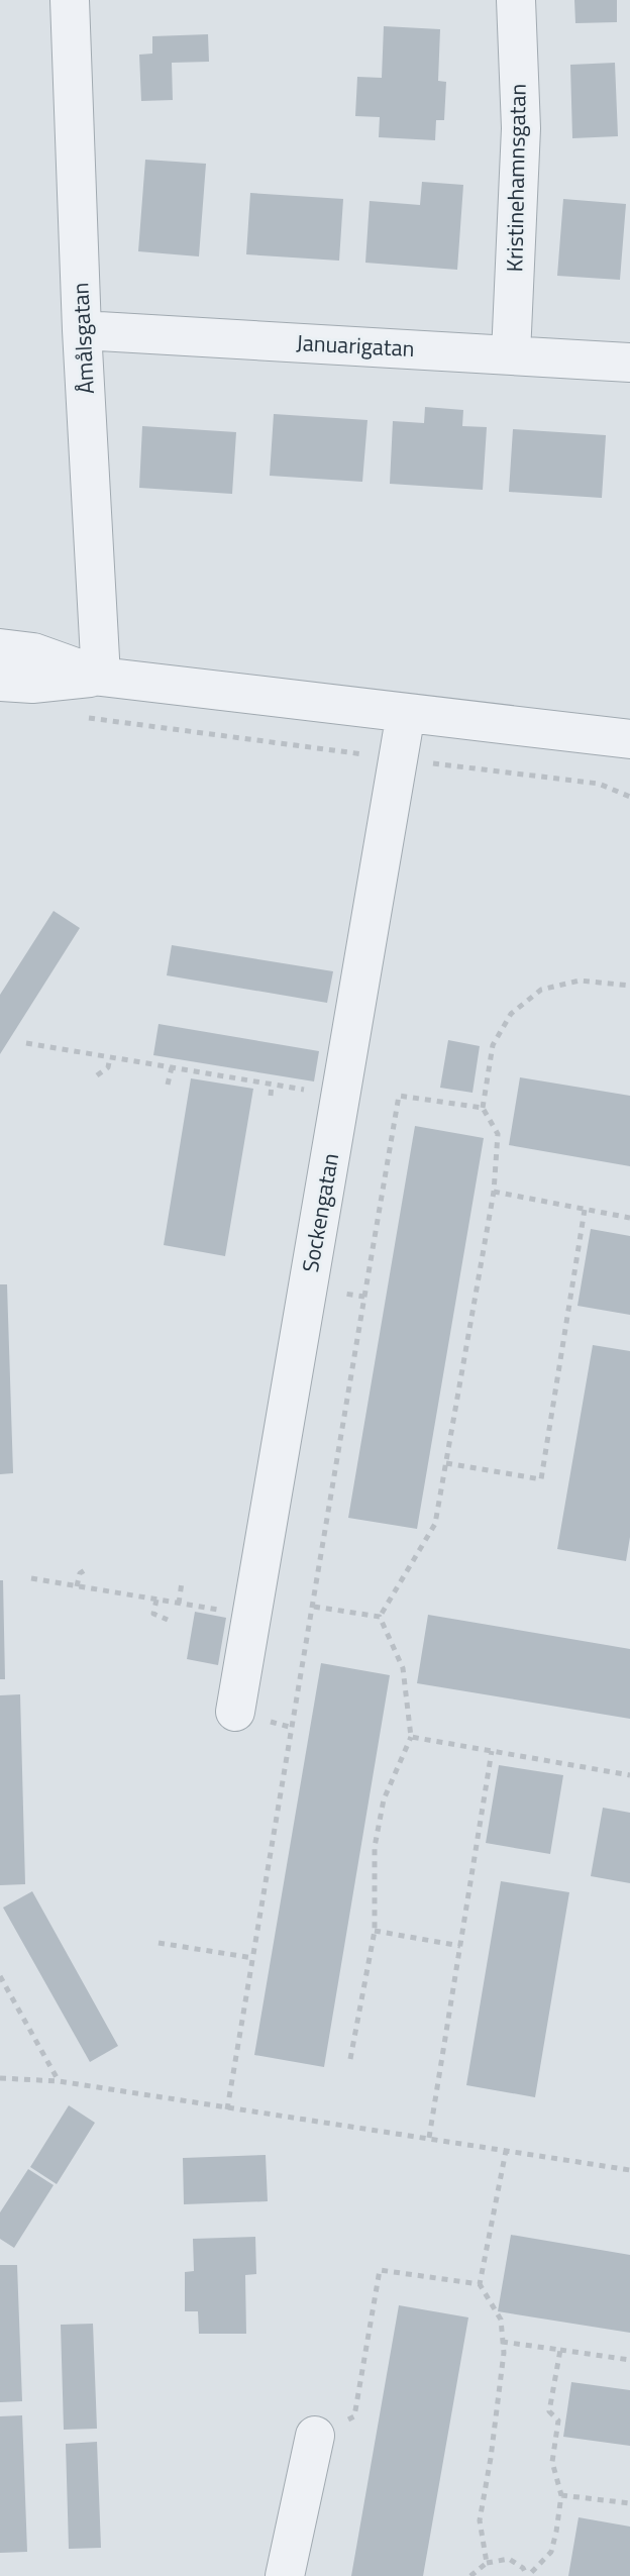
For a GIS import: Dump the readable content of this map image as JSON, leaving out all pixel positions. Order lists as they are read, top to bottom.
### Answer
{
  "streets": {
    "street": [
      "Kristinehamnsgatan",
      "Åmålsgatan",
      "Januarigatan",
      "Sockengatan"
    ]
  },
  "crossings": [
    ["Kristinehamnsgatan", "Januarigatan"],
    ["Åmålsgatan", "Januarigatan"]
  ]
}
